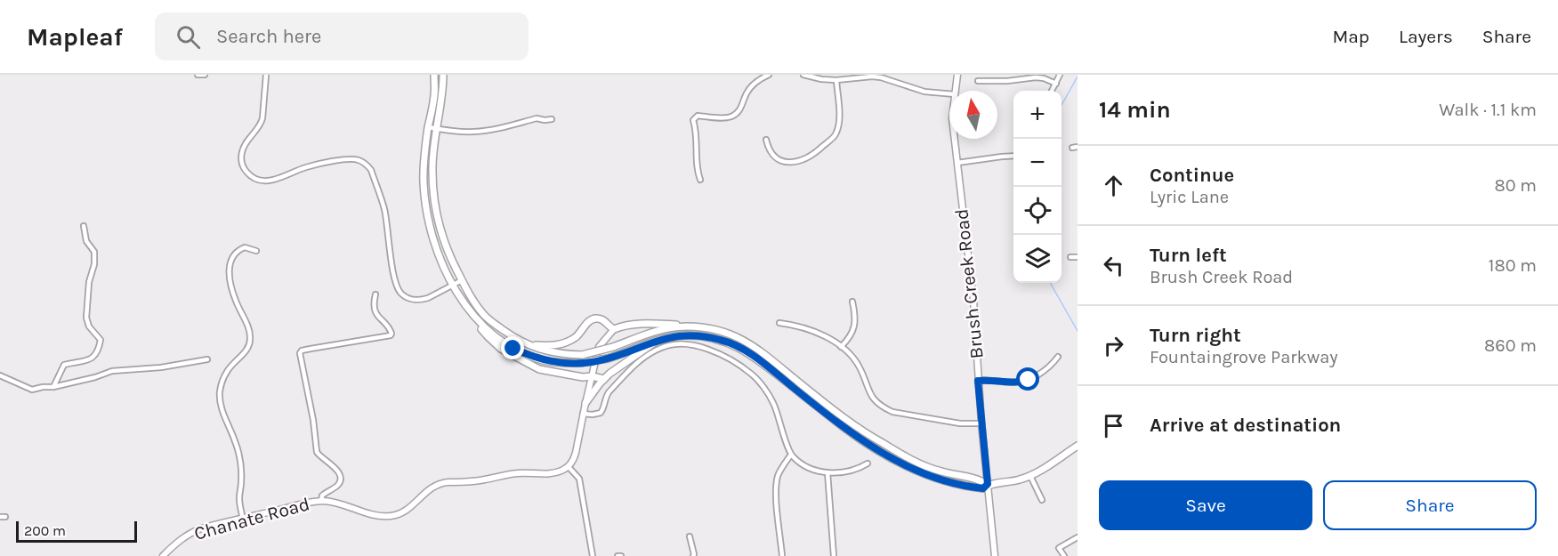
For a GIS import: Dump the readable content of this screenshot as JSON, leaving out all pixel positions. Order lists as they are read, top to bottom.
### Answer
{
  "streets": {
    "street": ["Brush Creek Road", "Chanate Road"]
  },
  "scale_bar": "200 m",
  "north": "top",
  "page": {
    "header": "Mapleaf",
    "search": "Search here",
    "nav": ["Map", "Layers", "Share"],
    "heading": ["14 min", "Walk · 1.1 km"],
    "map_buttons": ["+", "−"],
    "list": [
      ["Continue", "Lyric Lane", "80 m"],
      ["Turn left", "Brush Creek Road", "180 m"],
      ["Turn right", "Fountaingrove Parkway", "860 m"],
      "Arrive at destination"
    ],
    "buttons": ["Save", "Share"],
    "scale": "200 m"
  }
}
